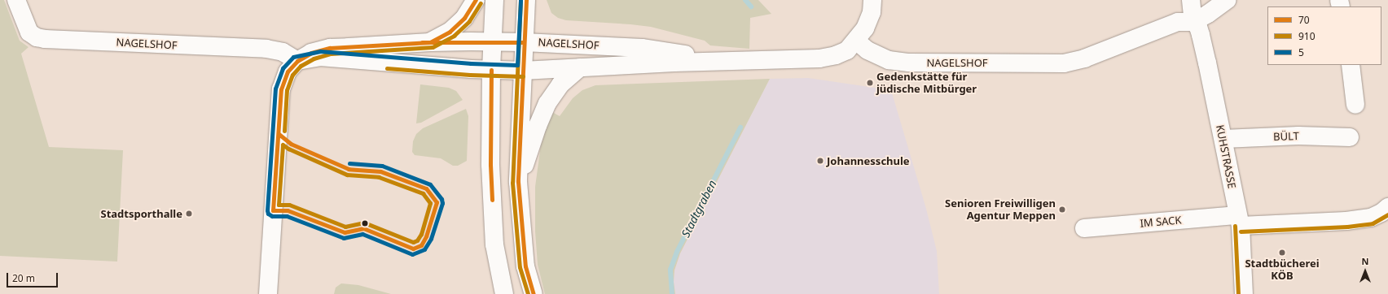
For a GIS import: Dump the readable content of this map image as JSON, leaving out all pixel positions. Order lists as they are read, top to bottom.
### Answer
{
  "streets": {
    "street": [
      "NAGELSHOF",
      "BÜLT",
      "KUHSTRASSE",
      "IM SACK"
    ]
  },
  "crossings": [
    ["NAGELSHOF", "KUHSTRASSE"],
    ["BÜLT", "KUHSTRASSE"],
    ["KUHSTRASSE", "IM SACK"]
  ],
  "water": ["Stadtgraben"],
  "places": [
    "Gedenkstätte für jüdische Mitbürger",
    "Johannesschule",
    "Senioren Freiwilligen Agentur Meppen",
    "Stadtsporthalle",
    "Stadtbücherei KÖB"
  ],
  "lines": ["transit line 70", "transit line 910", "transit line 5"],
  "legend": ["70", "910", "5"],
  "scale_bar": "20 m",
  "north": "top"
}
